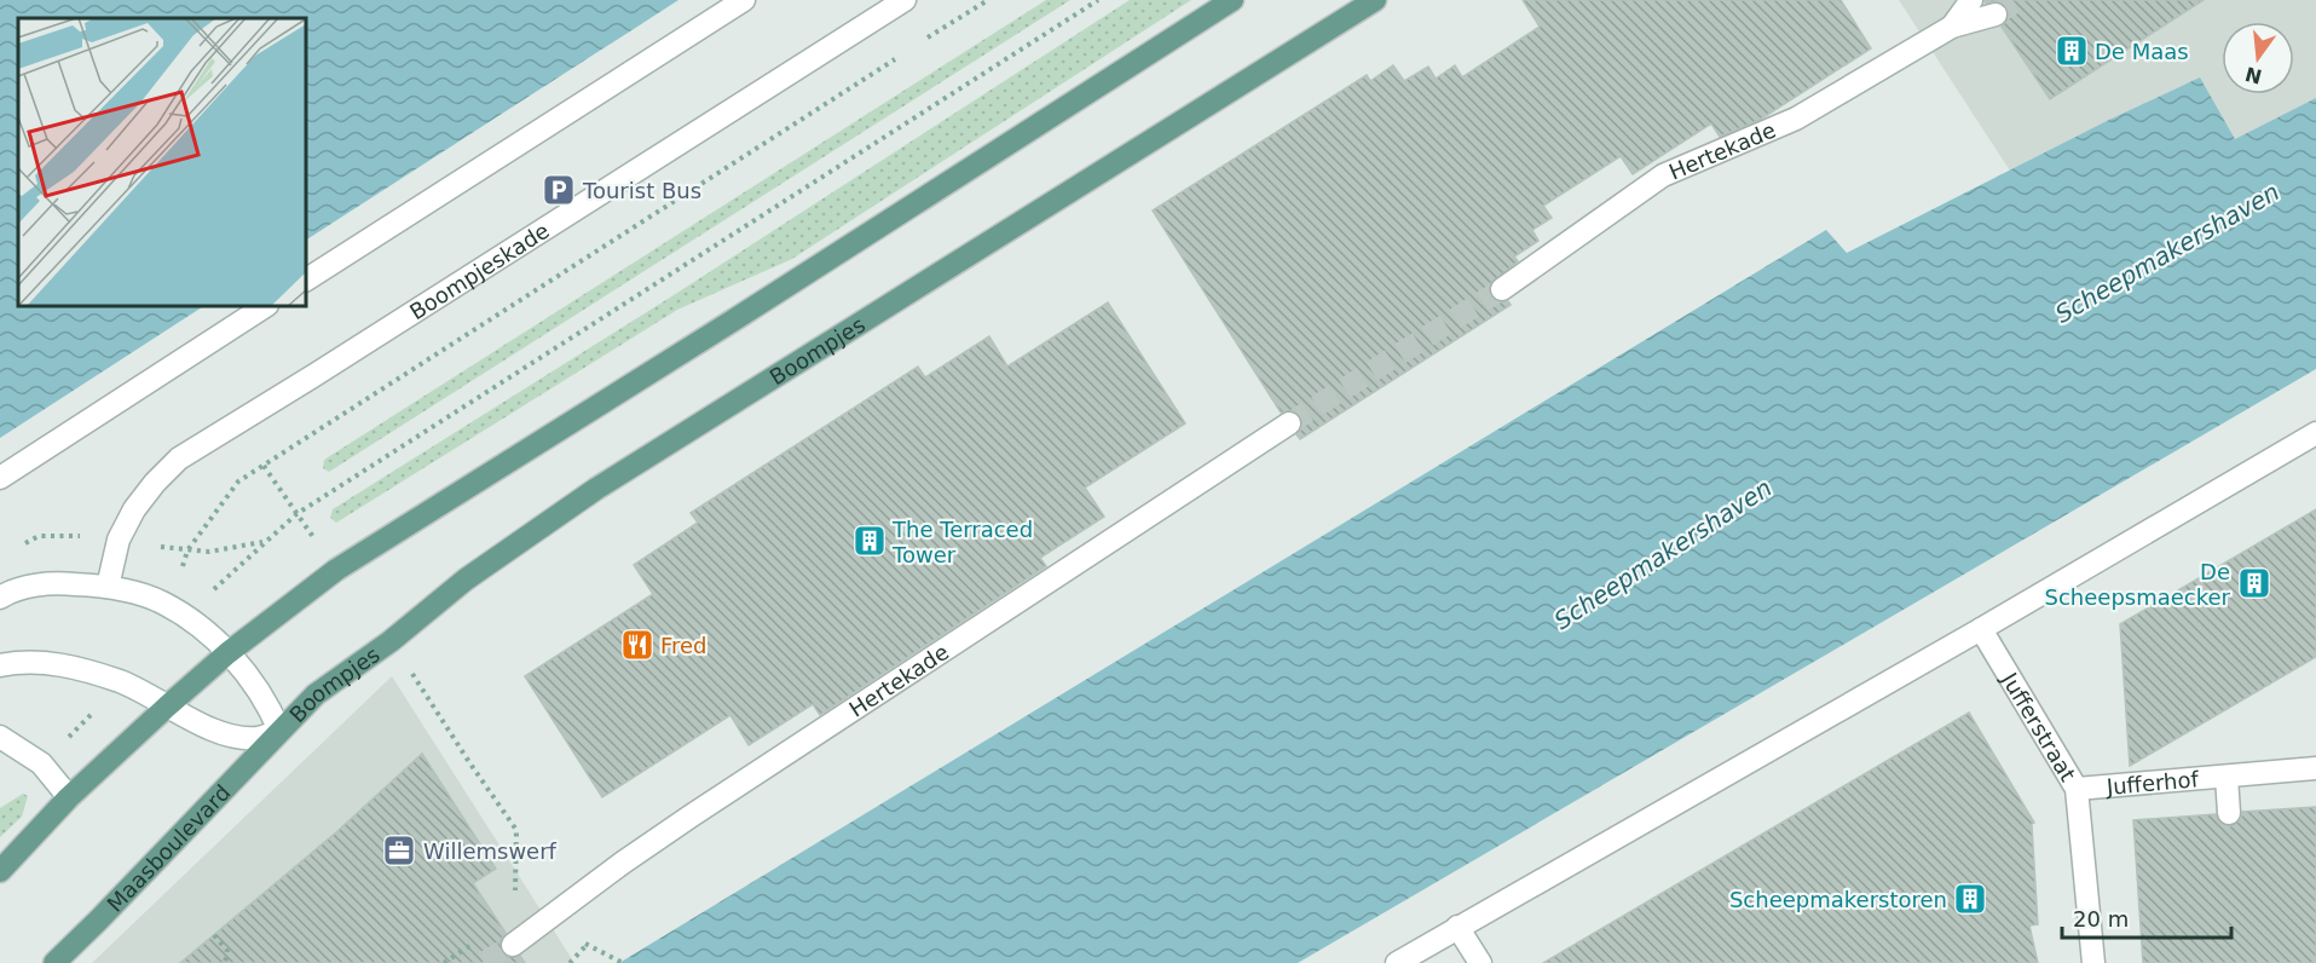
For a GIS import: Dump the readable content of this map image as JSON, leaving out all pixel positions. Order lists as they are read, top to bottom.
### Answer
{
  "streets": {
    "main road": ["Boompjes", "Maasboulevard"],
    "street": [
      "Hertekade",
      "Boompjeskade",
      "Jufferstraat",
      "Jufferhof"
    ]
  },
  "crossings": [
    ["Boompjeskade", "Boompjes"],
    ["Boompjes", "Maasboulevard"],
    ["Jufferstraat", "Jufferhof"]
  ],
  "water": ["Scheepmakershaven"],
  "places": {
    "building": [
      "De Maas",
      "The Terraced Tower",
      "De Scheepsmaecker",
      "Scheepmakerstoren"
    ],
    "parking": ["Tourist Bus"],
    "restaurant": ["Fred"],
    "office": ["Willemswerf"]
  },
  "scale_bar": "20 m",
  "north": "bottom"
}
